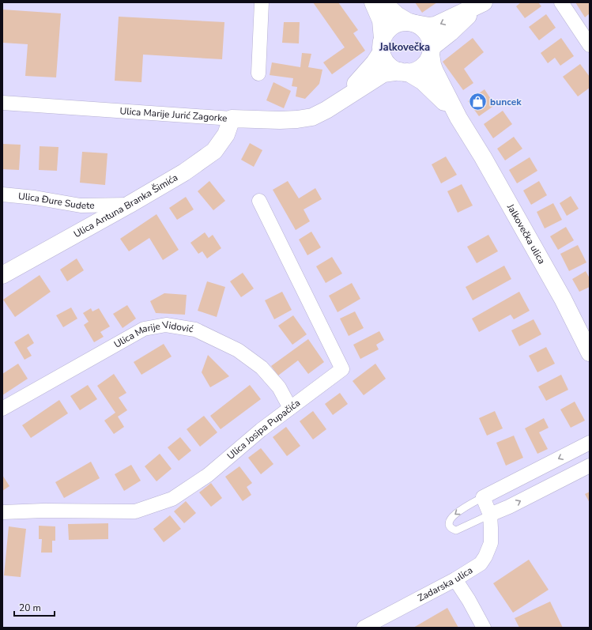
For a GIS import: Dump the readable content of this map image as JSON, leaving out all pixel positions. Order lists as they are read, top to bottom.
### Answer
{
  "streets": {
    "street": [
      "Ulica Marije Jurić Zagorke",
      "Ulica Đure Sudete",
      "Ulica Antuna Branka Šimića",
      "Jalkovečka ulica",
      "Ulica Marije Vidović",
      "Ulica Josipa Pupačića",
      "Zadarska ulica"
    ]
  },
  "crossings": [
    ["Ulica Marije Jurić Zagorke", "Ulica Antuna Branka Šimića"],
    ["Ulica Marije Jurić Zagorke", "Jalkovečka ulica"],
    ["Ulica Đure Sudete", "Ulica Antuna Branka Šimića"],
    ["Ulica Marije Vidović", "Ulica Josipa Pupačića"]
  ],
  "districts": ["Jalkovečka"],
  "places": {
    "shop": ["buncek"]
  },
  "scale_bar": "20 m"
}
